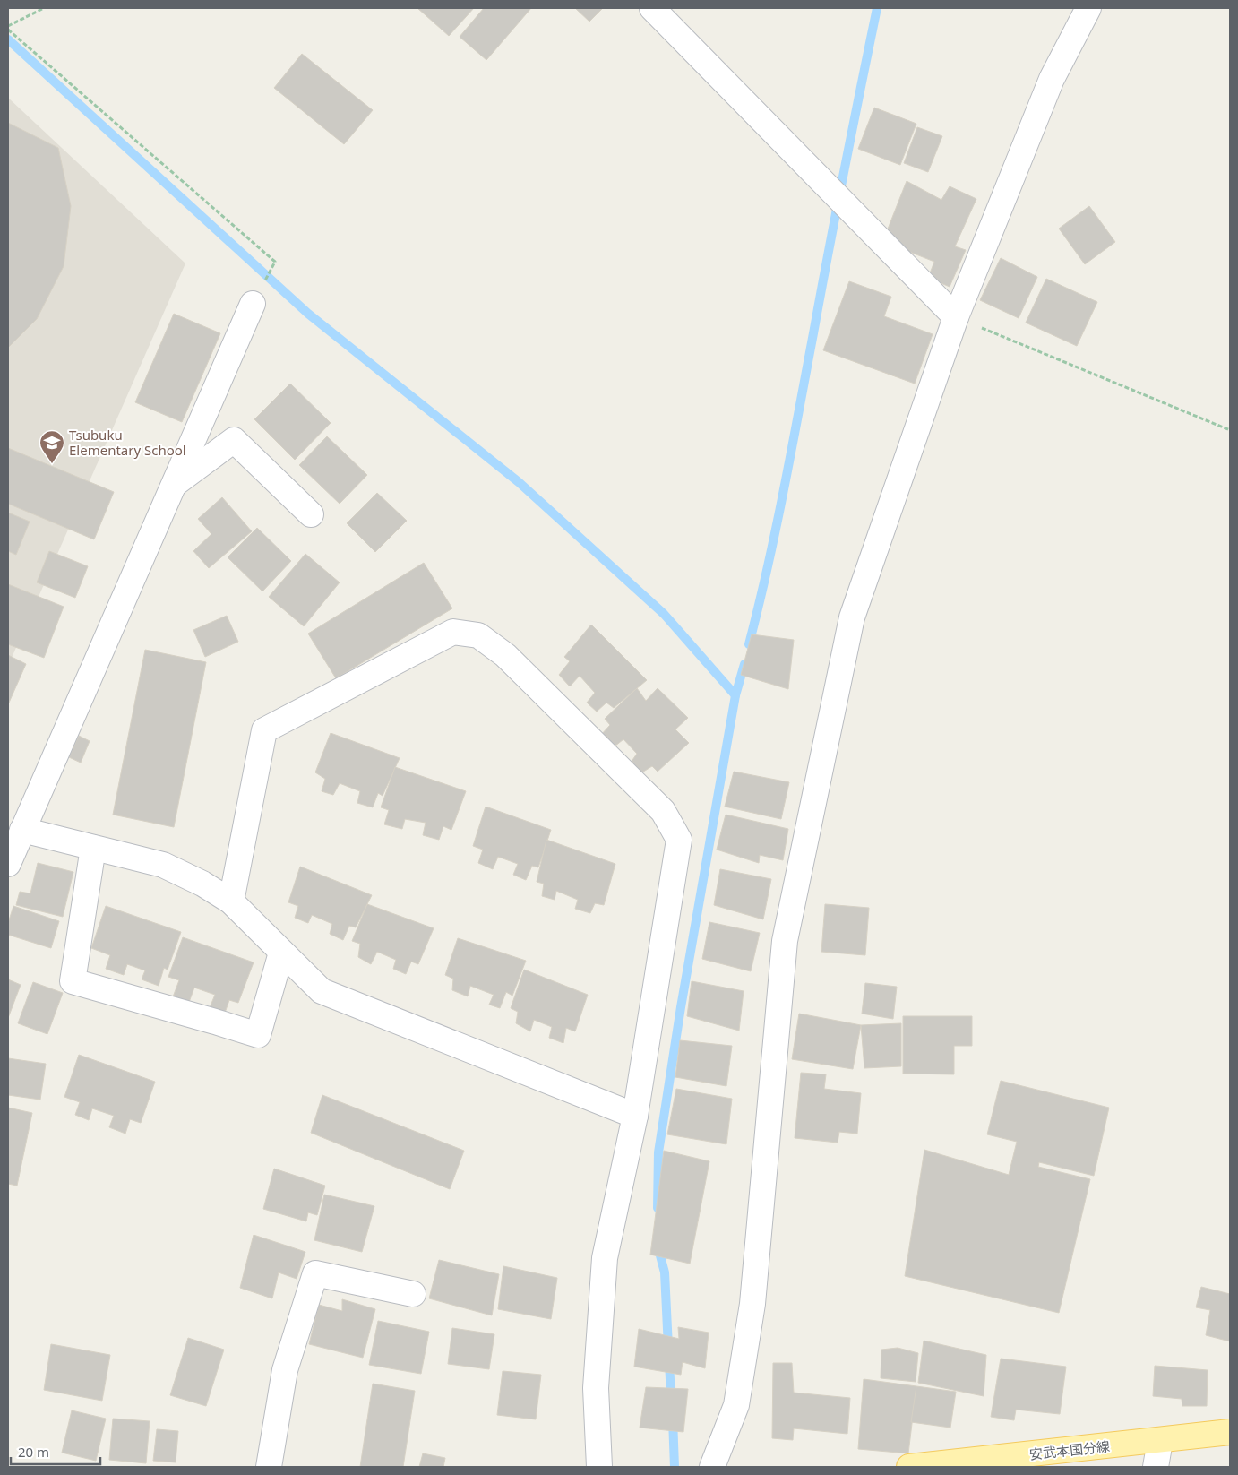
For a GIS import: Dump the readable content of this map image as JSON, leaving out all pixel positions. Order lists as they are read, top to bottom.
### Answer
{
  "streets": {
    "main road": ["安武本国分線"]
  },
  "places": {
    "school or university": ["Tsubuku Elementary School"]
  },
  "scale_bar": "20 m"
}
